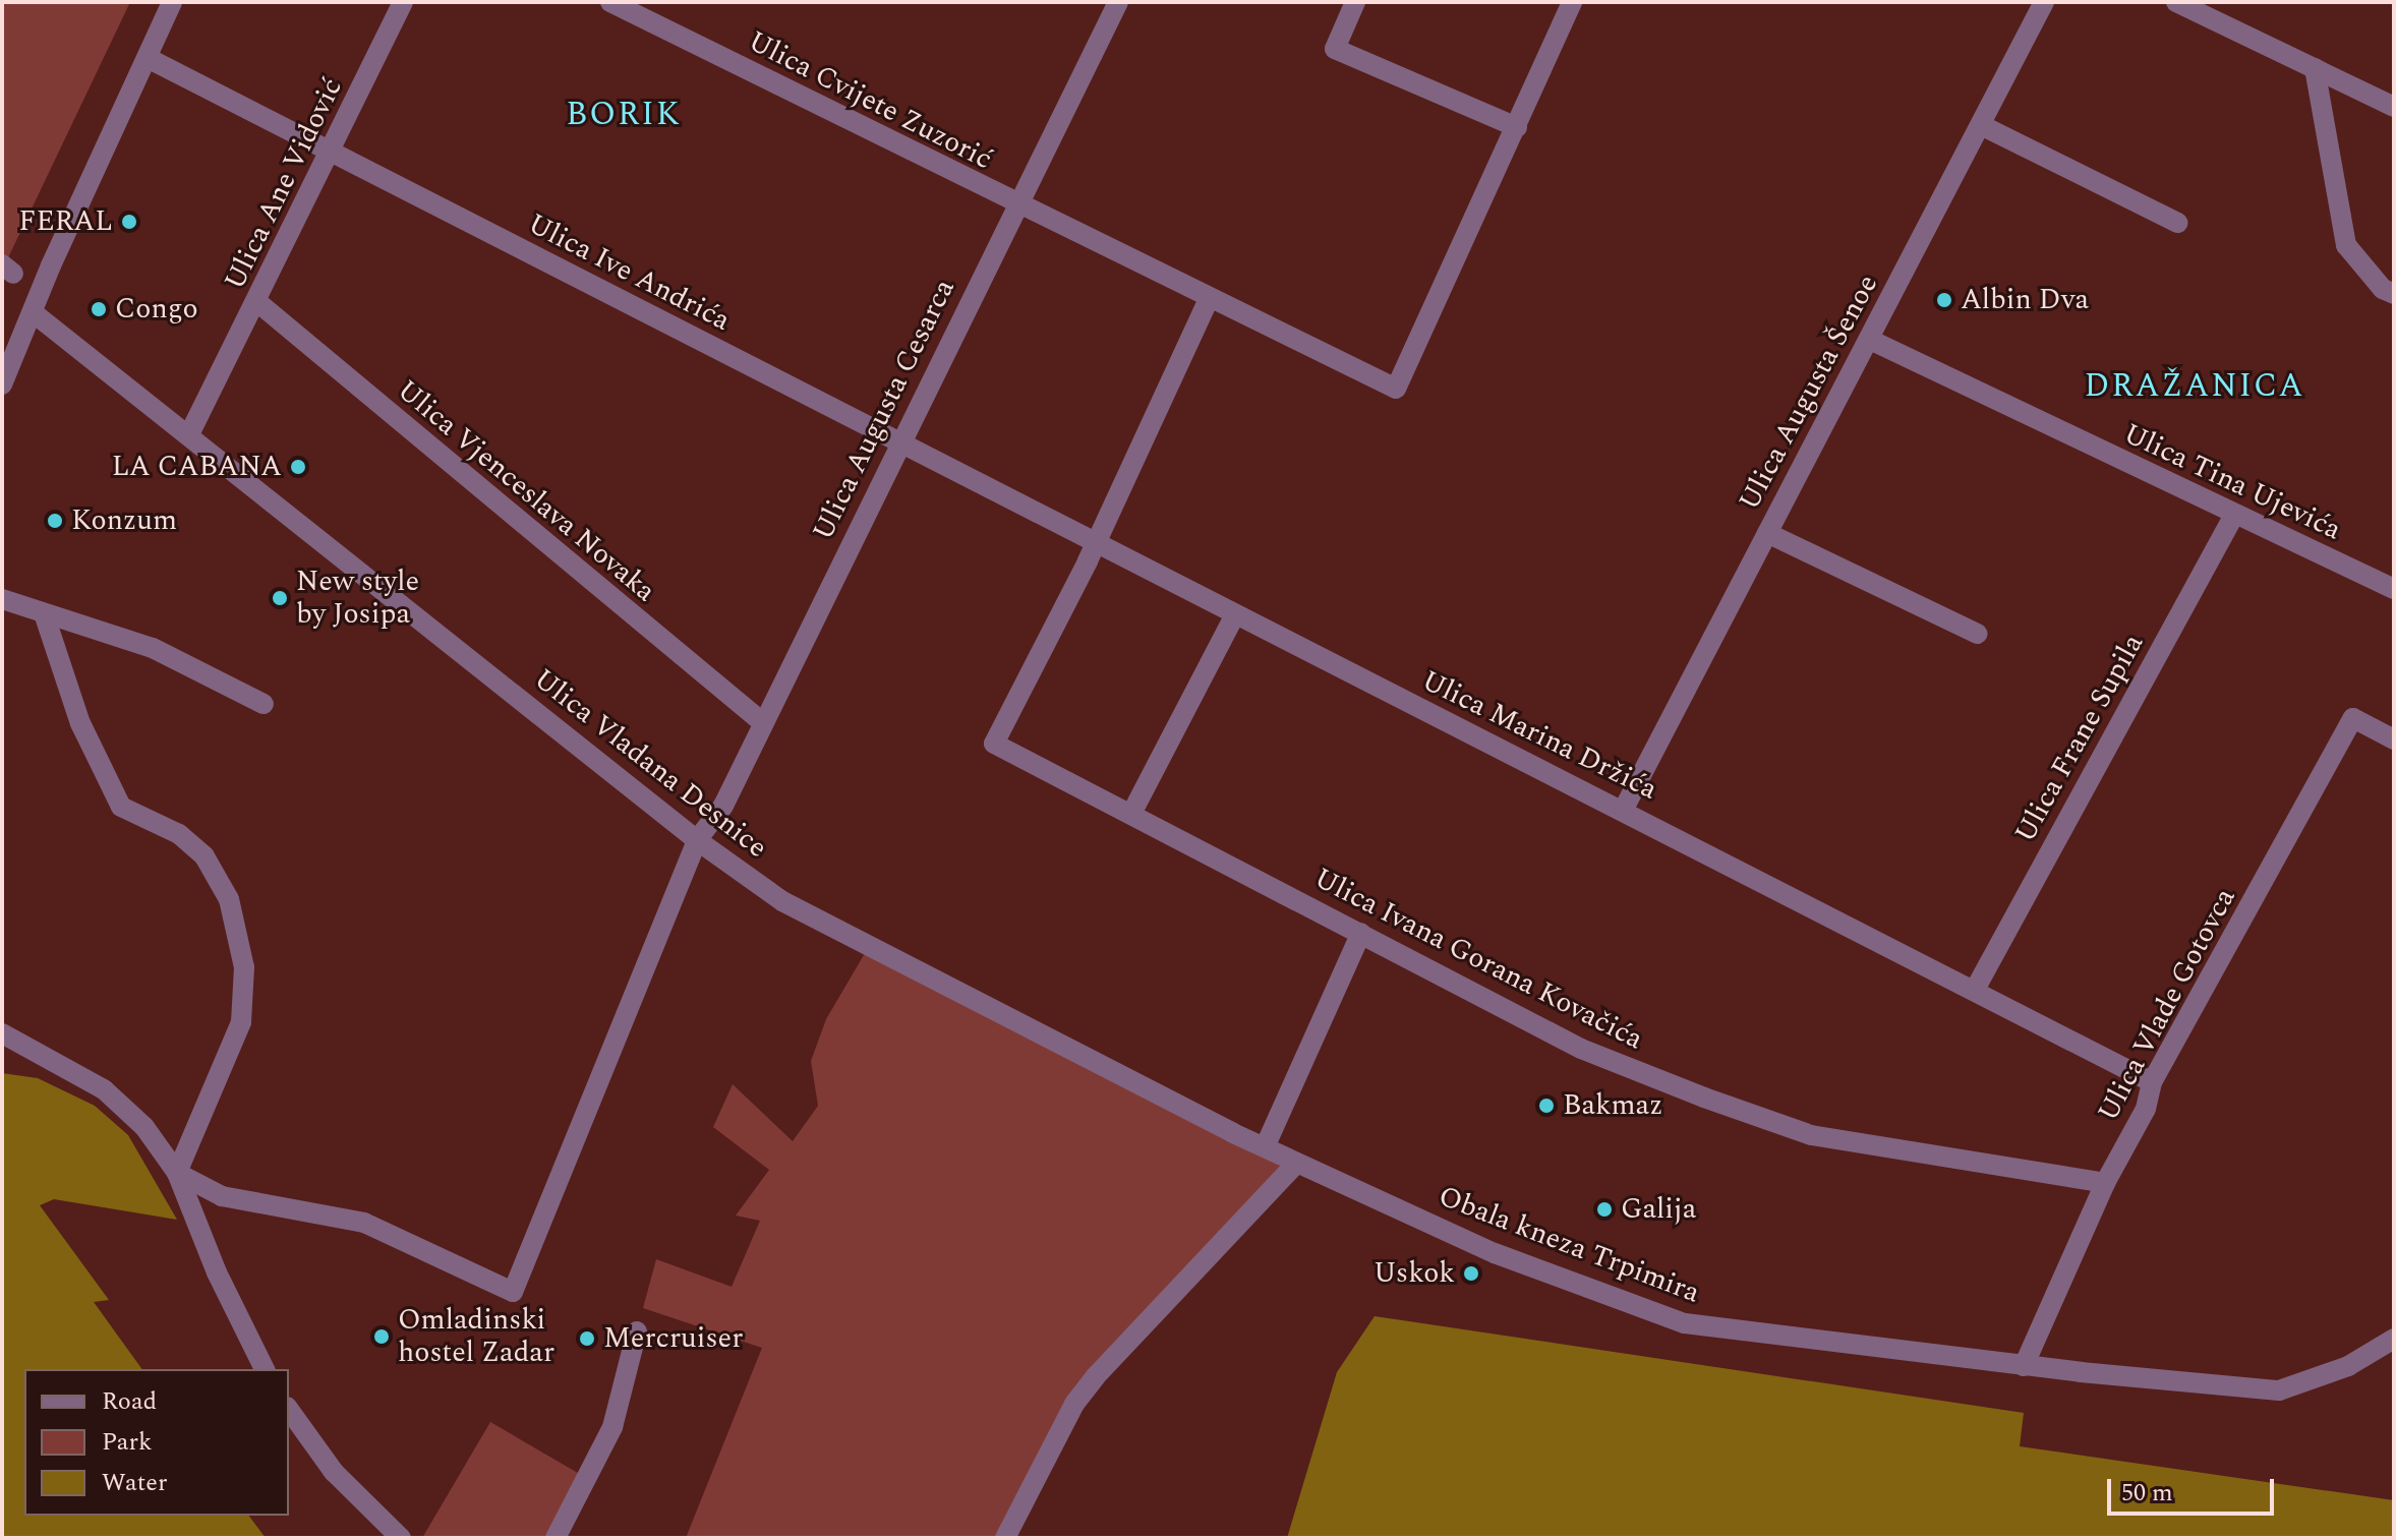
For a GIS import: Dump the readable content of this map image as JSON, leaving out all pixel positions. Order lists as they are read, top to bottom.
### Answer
{
  "streets": {
    "street": [
      "Ulica Cvijete Zuzorić",
      "Ulica Ane Vidović",
      "Ulica Ive Andrića",
      "Ulica Augusta Šenoe",
      "Ulica Augusta Cesarca",
      "Ulica Tina Ujevića",
      "Ulica Vjenceslava Novaka",
      "Ulica Marina Držića",
      "Ulica Frane Supila",
      "Ulica Vladana Desnice",
      "Ulica Ivana Gorana Kovačića",
      "Ulica Vlade Gotovca",
      "Obala kneza Trpimira"
    ]
  },
  "crossings": [
    ["Ulica Cvijete Zuzorić", "Ulica Augusta Cesarca"],
    ["Ulica Ane Vidović", "Ulica Ive Andrića"],
    ["Ulica Ane Vidović", "Ulica Vjenceslava Novaka"],
    ["Ulica Ane Vidović", "Ulica Vladana Desnice"],
    ["Ulica Ive Andrića", "Ulica Augusta Cesarca"],
    ["Ulica Ive Andrića", "Ulica Marina Držića"],
    ["Ulica Augusta Šenoe", "Ulica Tina Ujevića"],
    ["Ulica Augusta Šenoe", "Ulica Marina Držića"],
    ["Ulica Augusta Cesarca", "Ulica Vjenceslava Novaka"],
    ["Ulica Augusta Cesarca", "Ulica Marina Držića"],
    ["Ulica Augusta Cesarca", "Ulica Vladana Desnice"],
    ["Ulica Tina Ujevića", "Ulica Frane Supila"],
    ["Ulica Marina Držića", "Ulica Frane Supila"],
    ["Ulica Marina Držića", "Ulica Ivana Gorana Kovačića"],
    ["Ulica Marina Držića", "Ulica Vlade Gotovca"],
    ["Ulica Vladana Desnice", "Obala kneza Trpimira"],
    ["Ulica Ivana Gorana Kovačića", "Ulica Vlade Gotovca"],
    ["Ulica Vlade Gotovca", "Obala kneza Trpimira"]
  ],
  "districts": ["BORIK", "DRAŽANICA"],
  "places": [
    "FERAL",
    "Albin Dva",
    "Congo",
    "LA CABANA",
    "Konzum",
    "New style by Josipa",
    "Bakmaz",
    "Galija",
    "Uskok",
    "Omladinski hostel Zadar",
    "Mercruiser"
  ],
  "legend": ["Road", "Park", "Water"],
  "scale_bar": "50 m"
}
